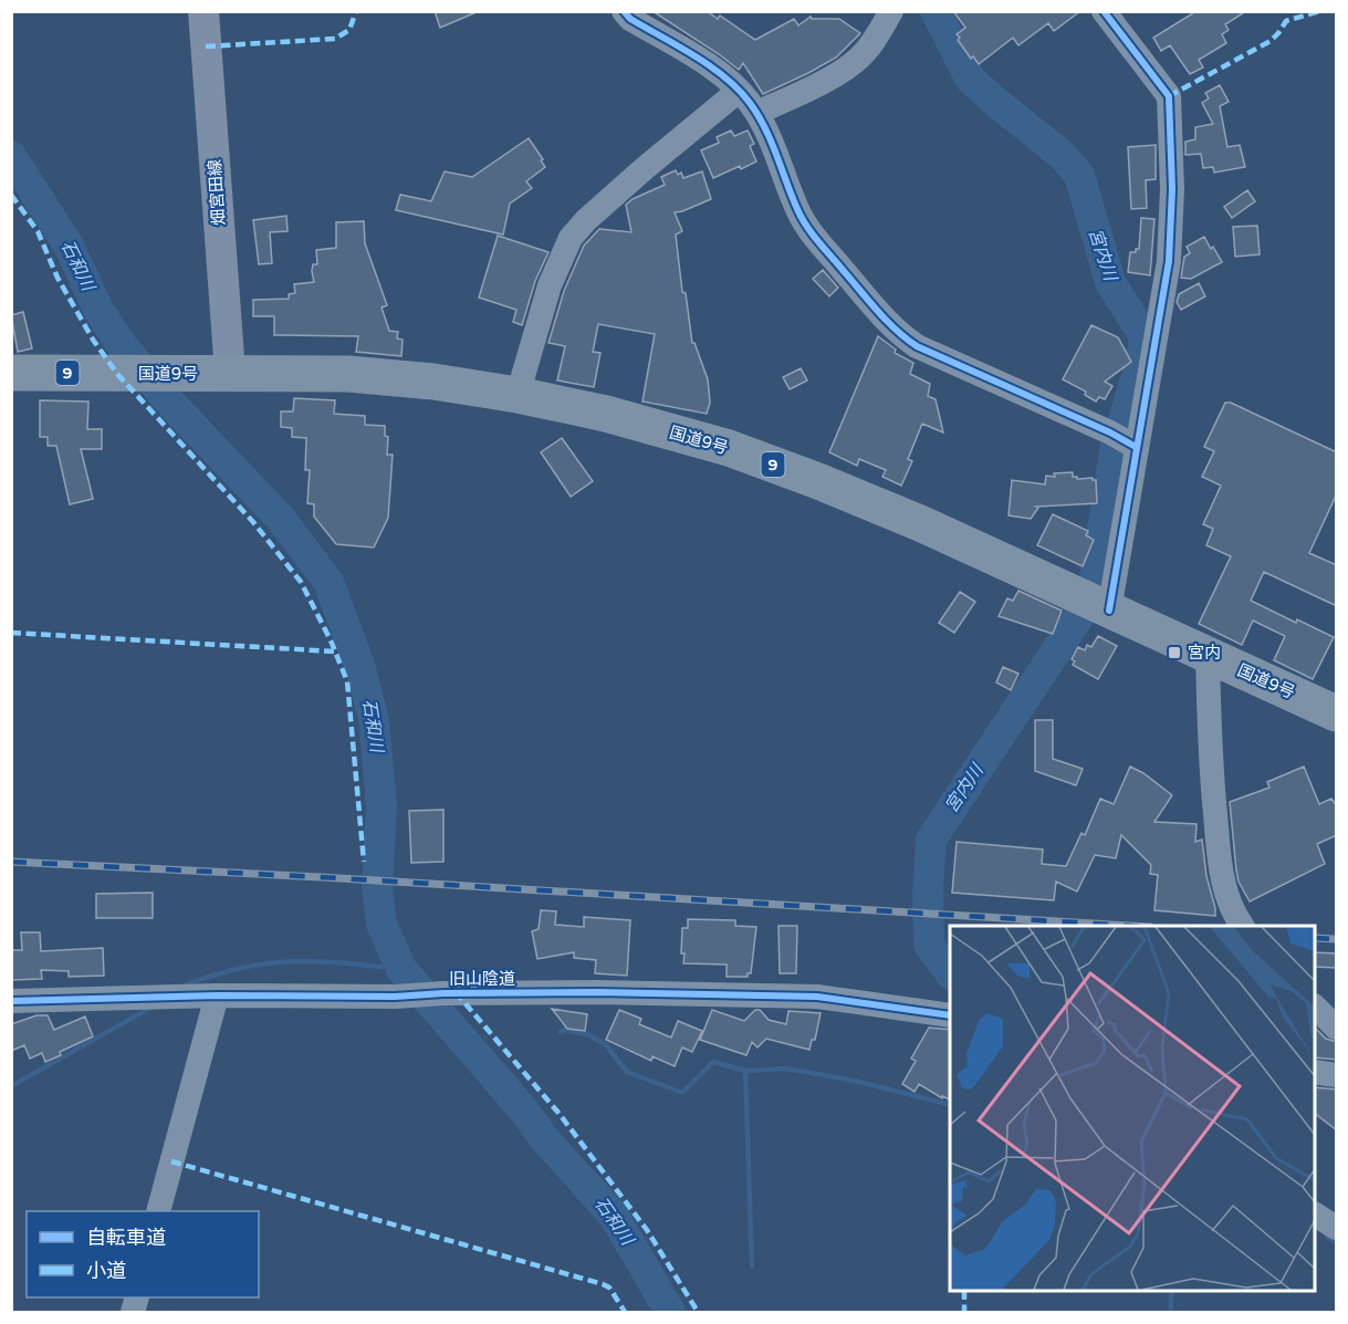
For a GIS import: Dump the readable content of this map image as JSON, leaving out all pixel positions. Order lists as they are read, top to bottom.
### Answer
{
  "streets": {
    "highway": ["9", "国道9号"],
    "main road": ["畑宮田線"],
    "street": ["旧山陰道"]
  },
  "crossings": [
    ["畑宮田線", "国道9号"]
  ],
  "water": ["宮内川", "石和川"],
  "places": {
    "transit": ["宮内"]
  },
  "legend": ["自転車道", "小道"]
}
